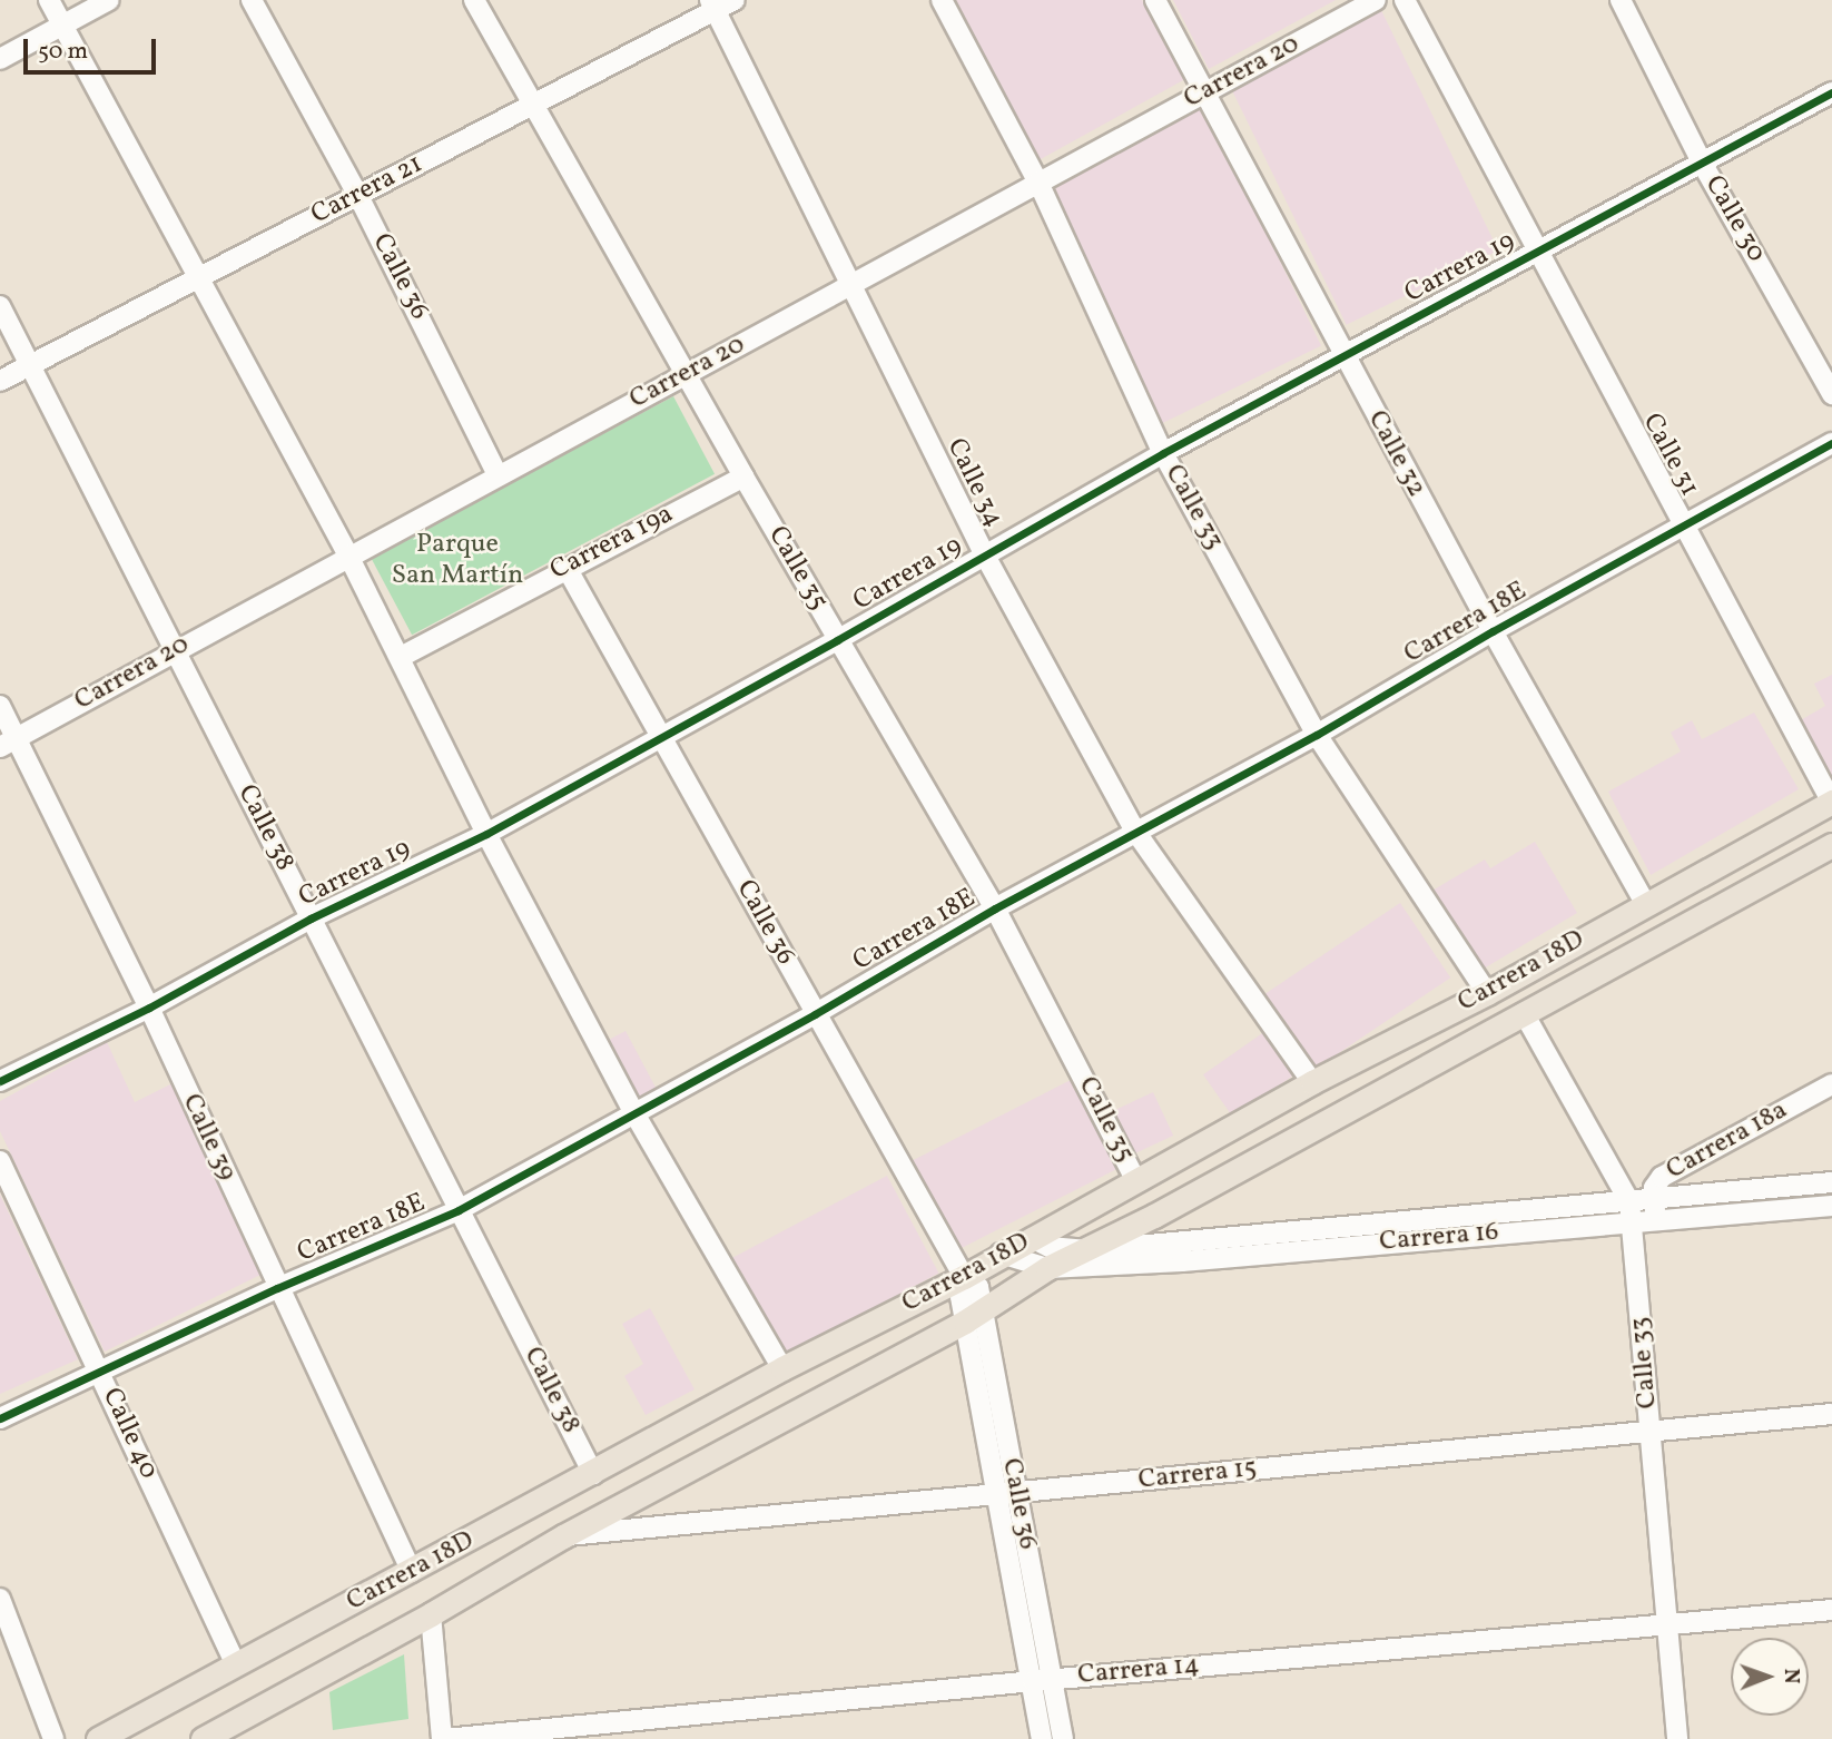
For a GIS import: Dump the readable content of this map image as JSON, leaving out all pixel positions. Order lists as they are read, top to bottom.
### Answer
{
  "streets": {
    "main road": ["Carrera 18D"],
    "street": [
      "Carrera 20",
      "Carrera 21",
      "Calle 30",
      "Carrera 19",
      "Calle 36",
      "Calle 32",
      "Calle 31",
      "Calle 34",
      "Calle 33",
      "Carrera 19a",
      "Calle 35",
      "Carrera 18E",
      "Calle 38",
      "Calle 39",
      "Carrera 18a",
      "Carrera 16",
      "Calle 40",
      "Carrera 15",
      "Carrera 14"
    ]
  },
  "crossings": [
    ["Carrera 20", "Calle 36"],
    ["Carrera 20", "Calle 32"],
    ["Carrera 20", "Calle 34"],
    ["Carrera 20", "Calle 33"],
    ["Carrera 20", "Calle 35"],
    ["Carrera 20", "Calle 38"],
    ["Carrera 20", "Calle 39"],
    ["Carrera 21", "Calle 36"],
    ["Carrera 21", "Calle 34"],
    ["Carrera 21", "Calle 35"],
    ["Carrera 21", "Calle 38"],
    ["Calle 30", "Carrera 19"],
    ["Carrera 19", "Calle 36"],
    ["Carrera 19", "Calle 32"],
    ["Carrera 19", "Calle 31"],
    ["Carrera 19", "Calle 34"],
    ["Carrera 19", "Calle 33"],
    ["Carrera 19", "Calle 35"],
    ["Carrera 19", "Calle 38"],
    ["Carrera 19", "Calle 39"],
    ["Calle 36", "Carrera 19a"],
    ["Calle 36", "Carrera 18E"],
    ["Calle 36", "Carrera 18D"],
    ["Calle 36", "Carrera 15"],
    ["Calle 36", "Carrera 14"],
    ["Calle 32", "Carrera 18E"],
    ["Calle 32", "Carrera 18D"],
    ["Calle 31", "Carrera 18E"],
    ["Calle 31", "Carrera 18D"],
    ["Calle 34", "Carrera 18E"],
    ["Calle 34", "Carrera 18D"],
    ["Calle 33", "Carrera 18E"],
    ["Calle 33", "Carrera 18D"],
    ["Calle 33", "Carrera 16"],
    ["Calle 33", "Carrera 15"],
    ["Calle 33", "Carrera 14"],
    ["Carrera 19a", "Calle 35"],
    ["Calle 35", "Carrera 18E"],
    ["Calle 35", "Carrera 18D"],
    ["Carrera 18E", "Calle 38"],
    ["Carrera 18E", "Calle 39"],
    ["Carrera 18E", "Calle 40"],
    ["Calle 38", "Carrera 18D"],
    ["Carrera 18D", "Calle 39"],
    ["Carrera 18D", "Carrera 16"],
    ["Carrera 18D", "Calle 40"],
    ["Carrera 18D", "Carrera 15"],
    ["Carrera 18a", "Carrera 16"]
  ],
  "parks": ["Parque San Martín"],
  "scale_bar": "50 m",
  "north": "right"
}
